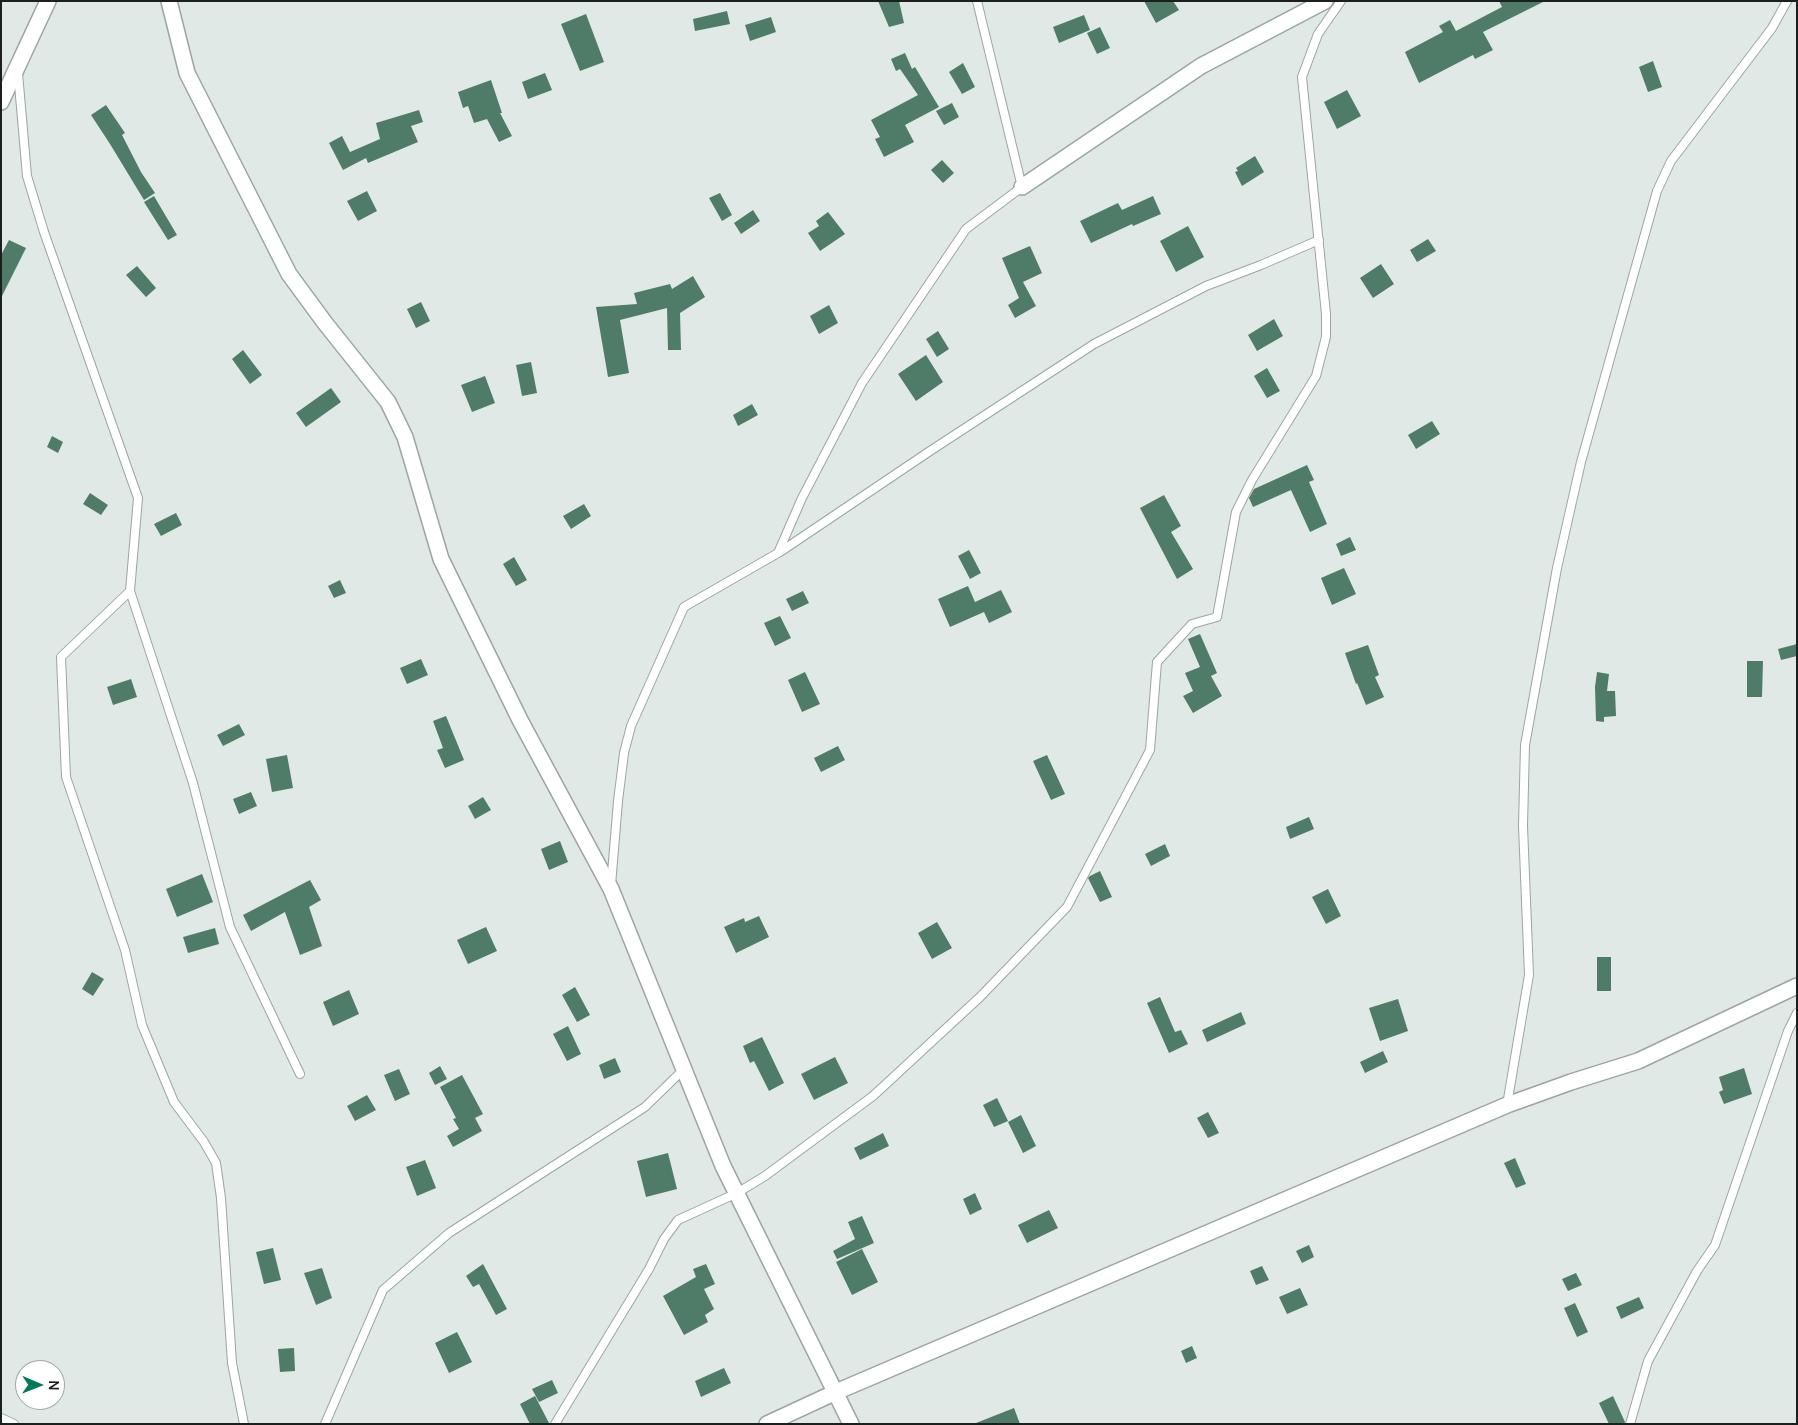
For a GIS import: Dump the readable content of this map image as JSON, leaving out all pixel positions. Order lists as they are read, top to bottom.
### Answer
{
  "north": "right"
}
